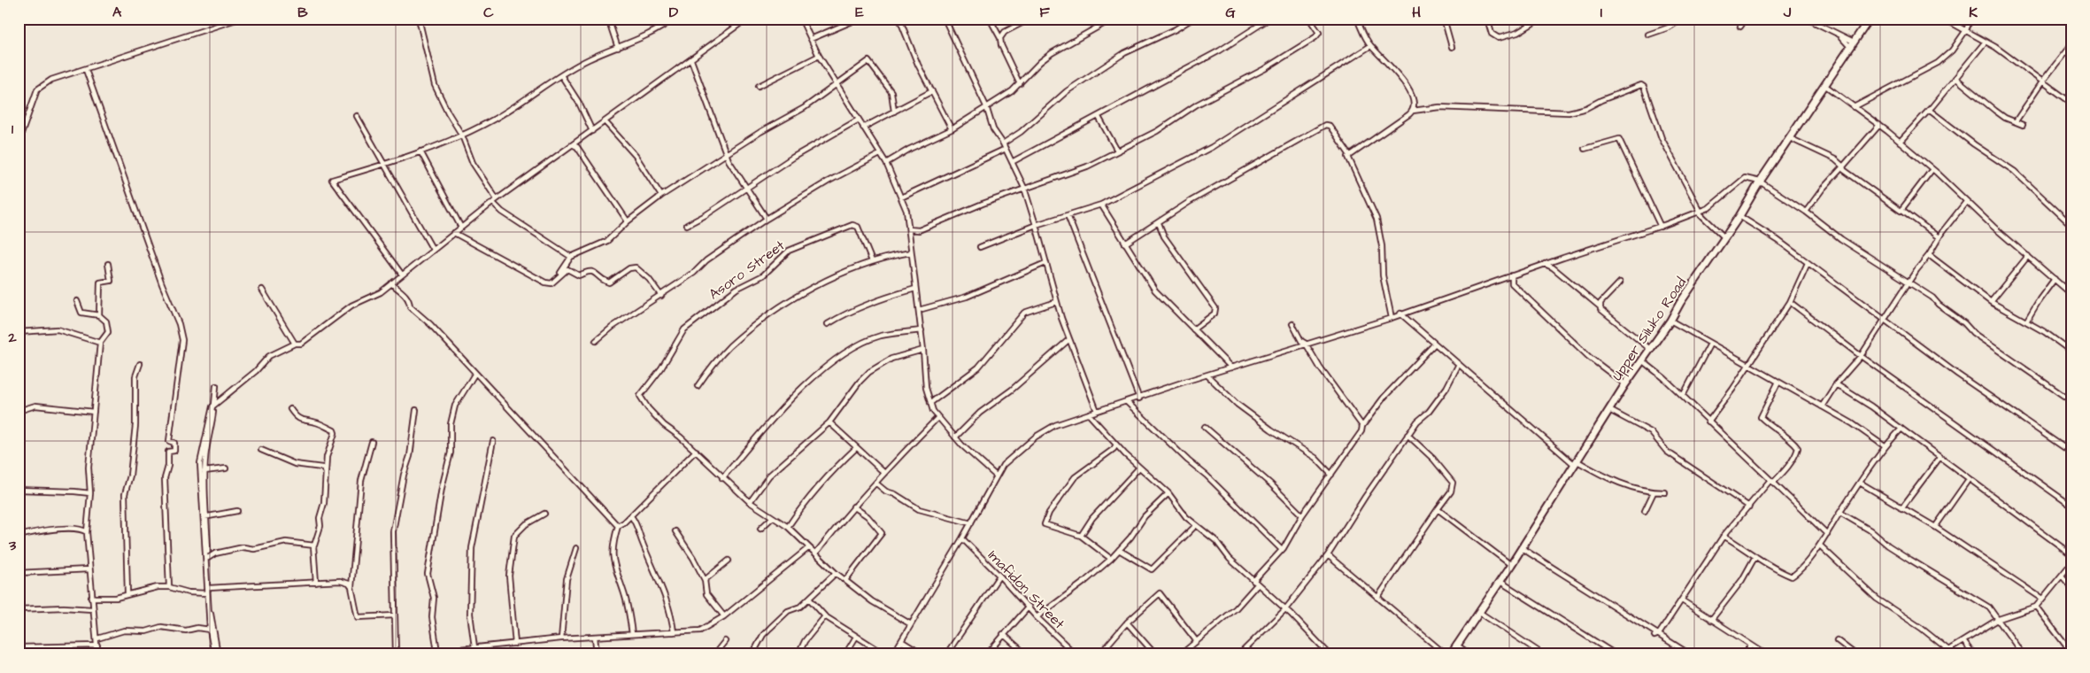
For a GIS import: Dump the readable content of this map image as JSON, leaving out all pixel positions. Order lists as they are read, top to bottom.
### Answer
{
  "streets": {
    "main road": ["Upper Siluko Road"],
    "street": ["Asoro Street", "Imafidon Street"]
  },
  "grid": {
    "columns": [
      "A",
      "B",
      "C",
      "D",
      "E",
      "F",
      "G",
      "H",
      "I",
      "J",
      "K"
    ],
    "rows": ["1", "2", "3"]
  }
}
